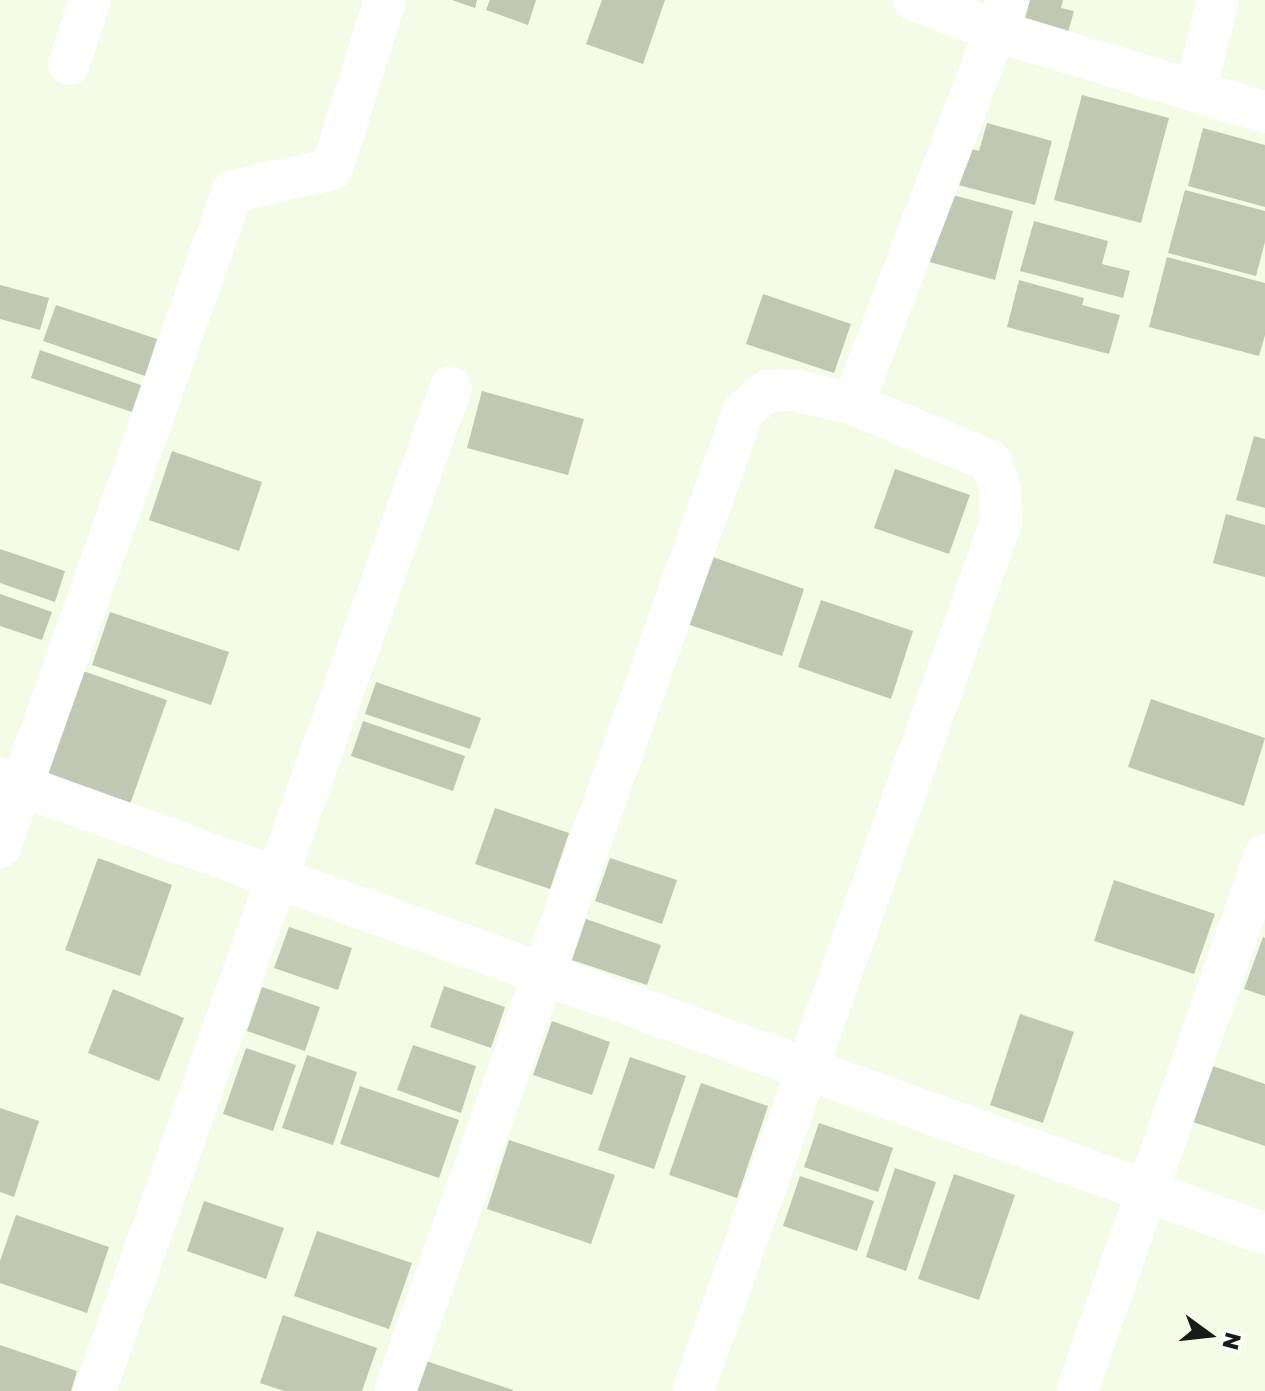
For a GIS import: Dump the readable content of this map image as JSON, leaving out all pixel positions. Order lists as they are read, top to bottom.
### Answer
{
  "north": "right"
}
